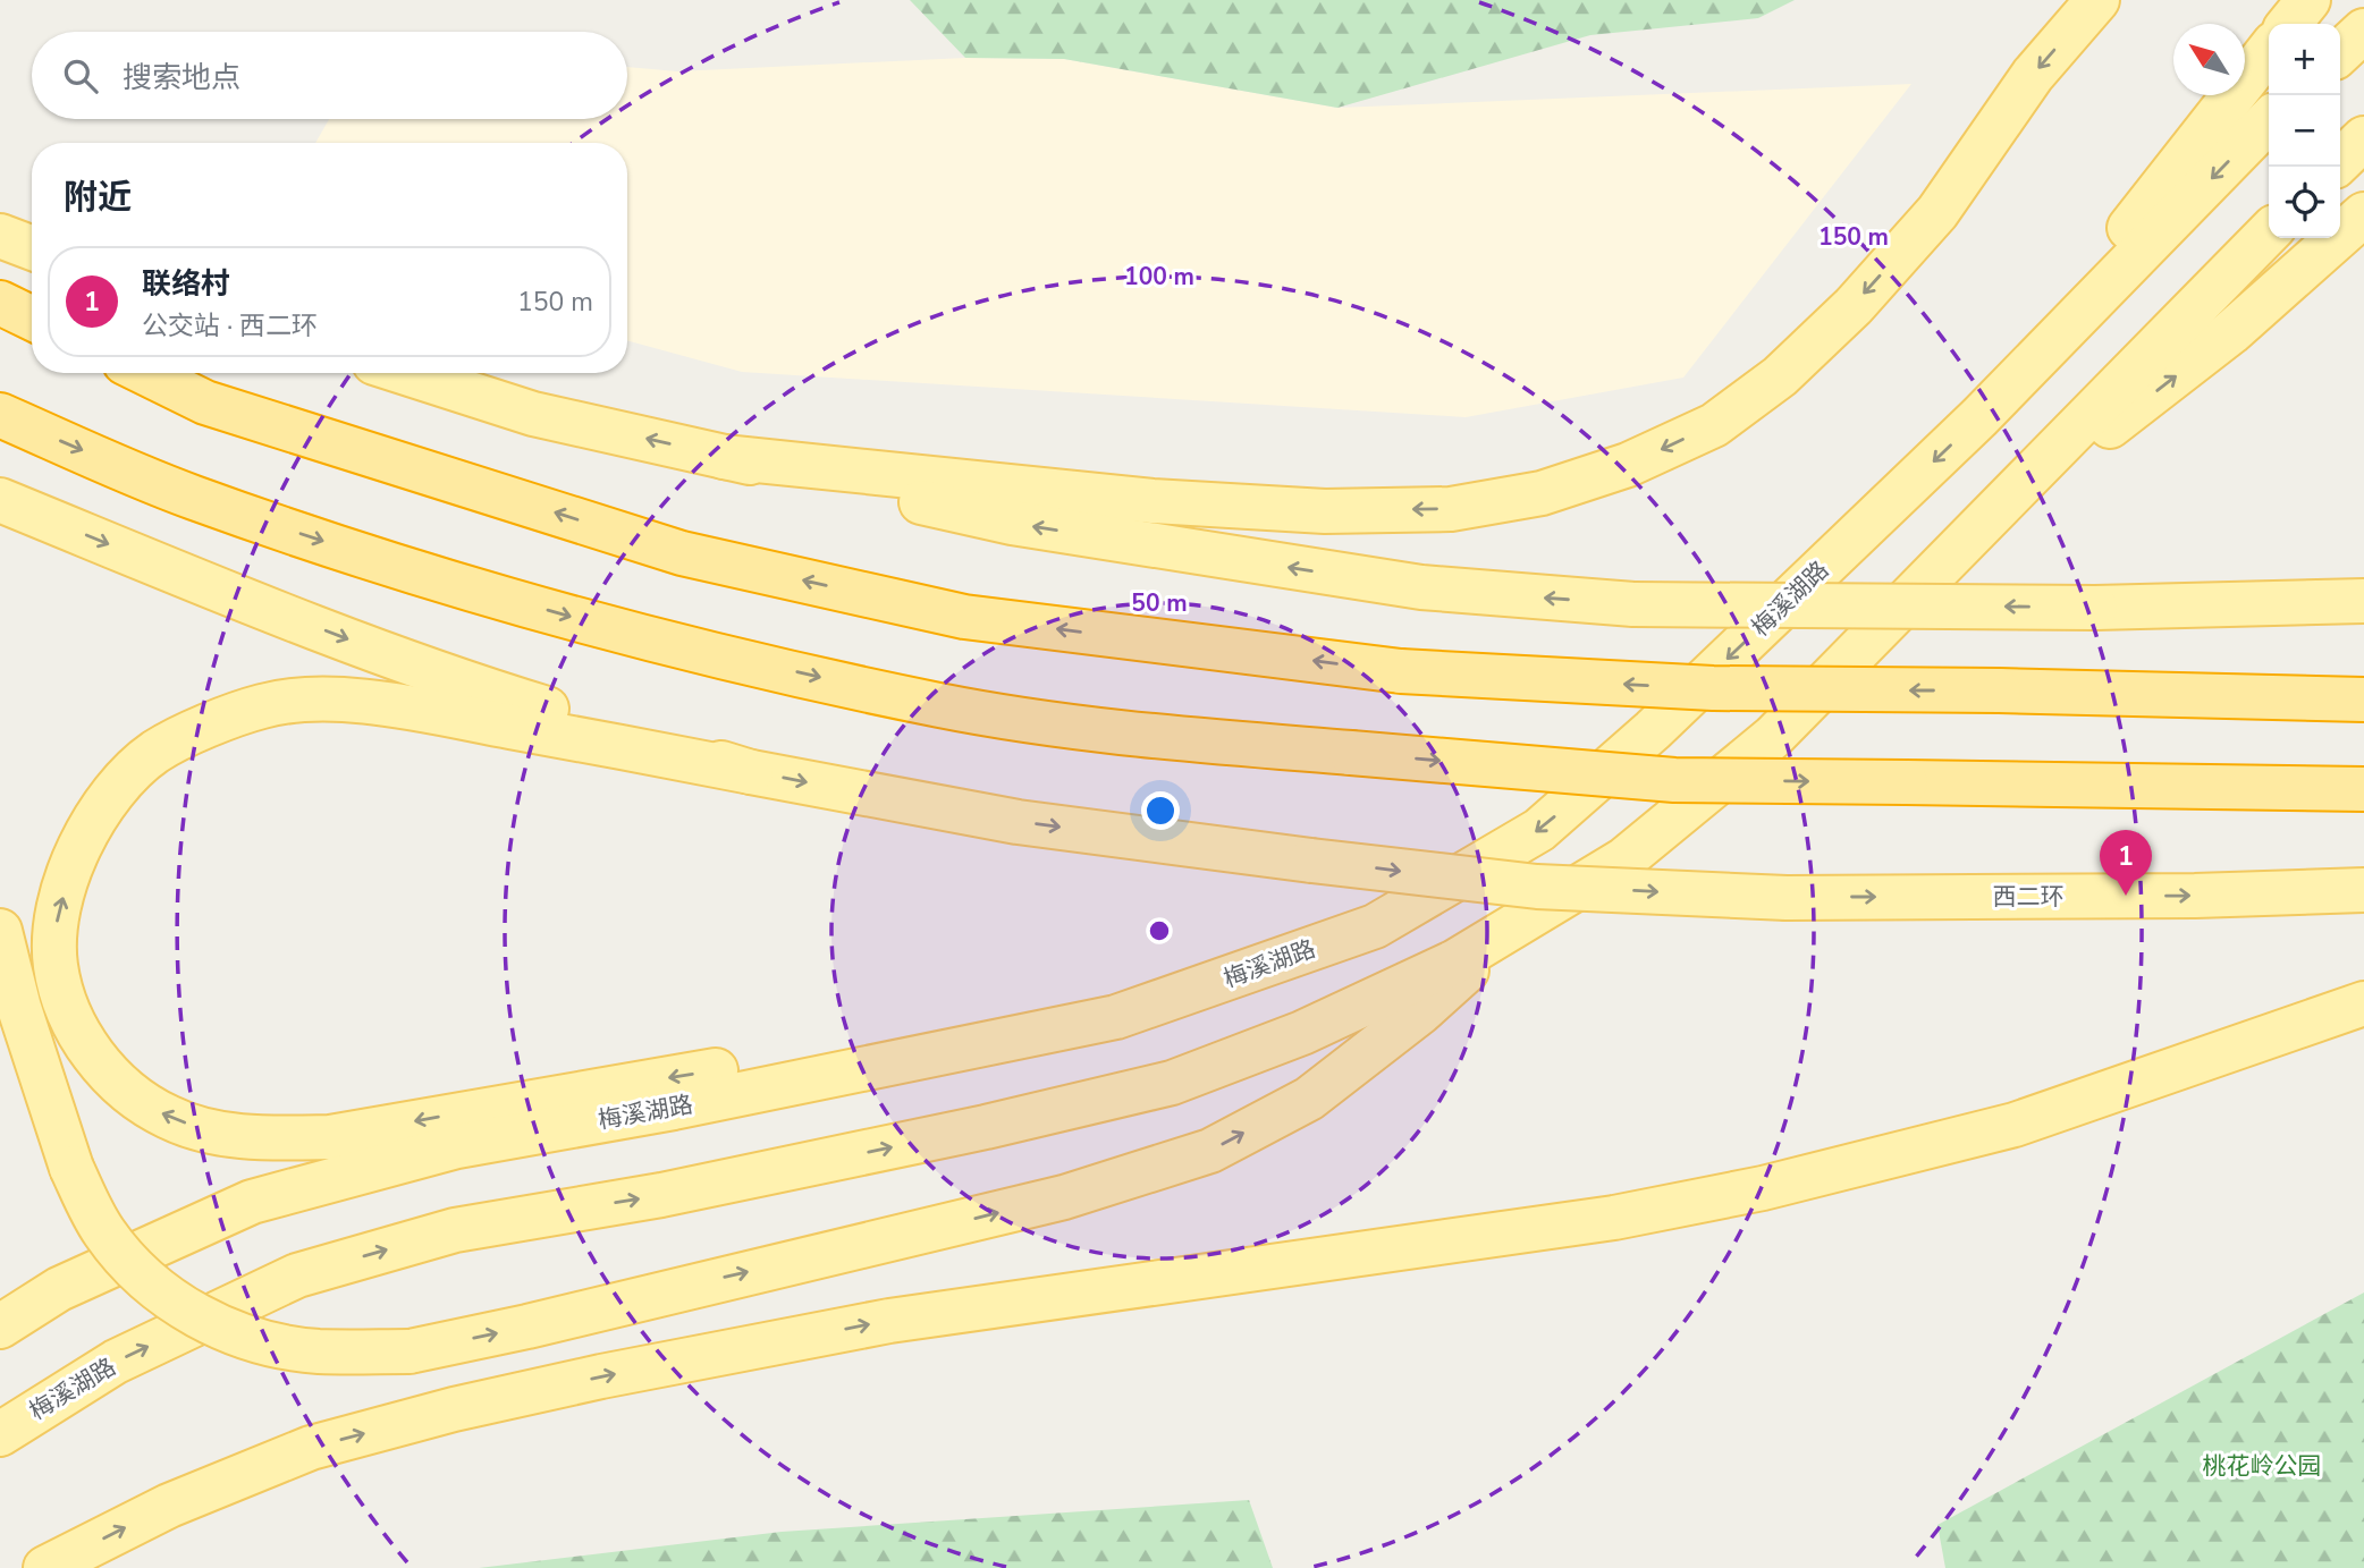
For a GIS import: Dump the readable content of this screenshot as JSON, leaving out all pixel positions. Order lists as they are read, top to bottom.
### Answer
{
  "streets": {
    "main road": ["梅溪湖路", "西二环"]
  },
  "parks": ["桃花岭公园"],
  "north": "top left",
  "page": {
    "map_buttons": ["+", "−"],
    "search": "搜索地点",
    "heading": "附近",
    "list": [
      {
        "mark": "1",
        "name": "联络村",
        "note": "公交站 · 西二环",
        "value": "150 m"
      }
    ],
    "pins": "1"
  },
  "rings": ["150 m", "100 m", "50 m"]
}
